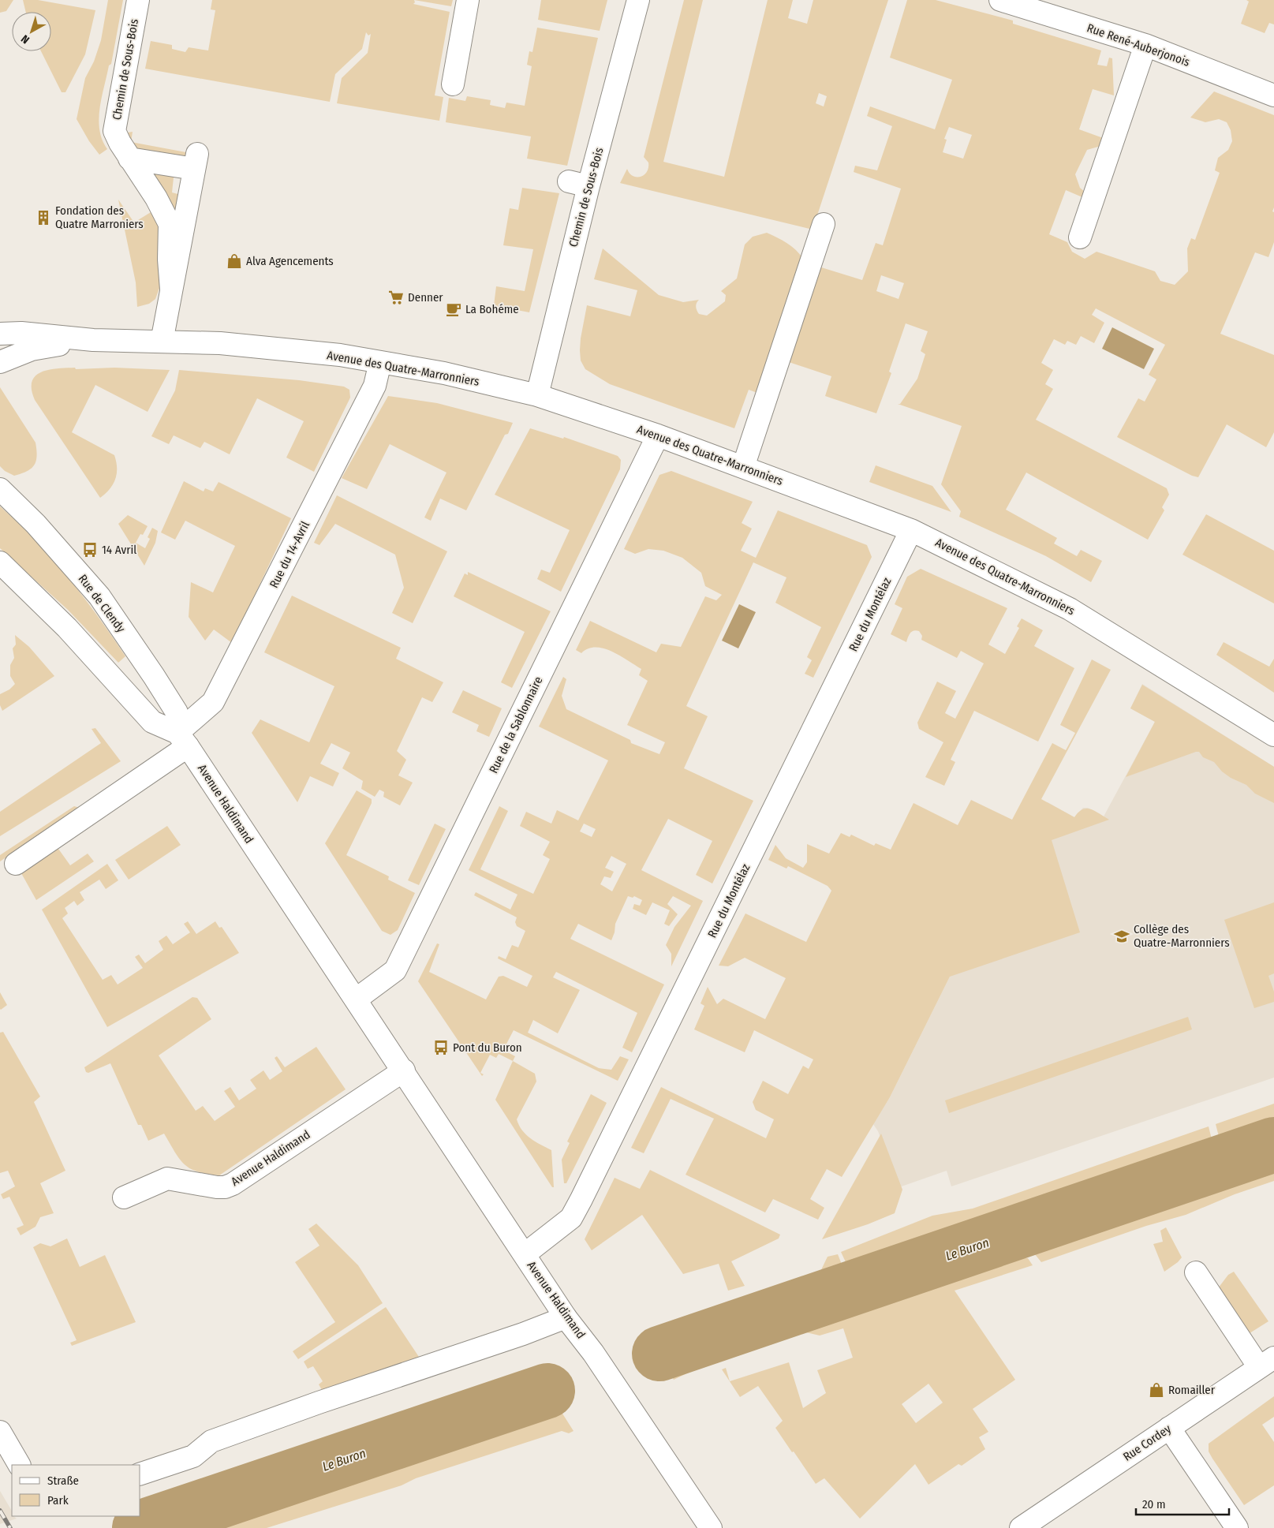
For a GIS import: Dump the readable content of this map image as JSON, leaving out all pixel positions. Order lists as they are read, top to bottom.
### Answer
{
  "streets": {
    "street": [
      "Rue René-Auberjonois",
      "Chemin de Sous-Bois",
      "Avenue des Quatre-Marronniers",
      "Rue du 14-Avril",
      "Rue de Clendy",
      "Rue du Montélaz",
      "Rue de la Sablonnaire",
      "Avenue Haldimand",
      "Rue Cordey"
    ]
  },
  "crossings": [
    ["Chemin de Sous-Bois", "Avenue des Quatre-Marronniers"],
    ["Avenue des Quatre-Marronniers", "Rue du 14-Avril"],
    ["Avenue des Quatre-Marronniers", "Rue du Montélaz"],
    ["Avenue des Quatre-Marronniers", "Rue de la Sablonnaire"],
    ["Rue du 14-Avril", "Rue de Clendy"],
    ["Rue du 14-Avril", "Avenue Haldimand"],
    ["Rue de Clendy", "Avenue Haldimand"],
    ["Rue du Montélaz", "Avenue Haldimand"],
    ["Rue de la Sablonnaire", "Avenue Haldimand"]
  ],
  "water": ["Le Buron"],
  "places": {
    "building": ["Fondation des Quatre Marroniers"],
    "shop": ["Alva Agencements", "Romailler"],
    "supermarket": ["Denner"],
    "cafe": ["La Bohéme"],
    "bus stop": ["14 Avril", "Pont du Buron"],
    "school or university": ["Collège des Quatre-Marronniers"]
  },
  "legend": ["Straße", "Park"],
  "scale_bar": "20 m",
  "north": "bottom left"
}
